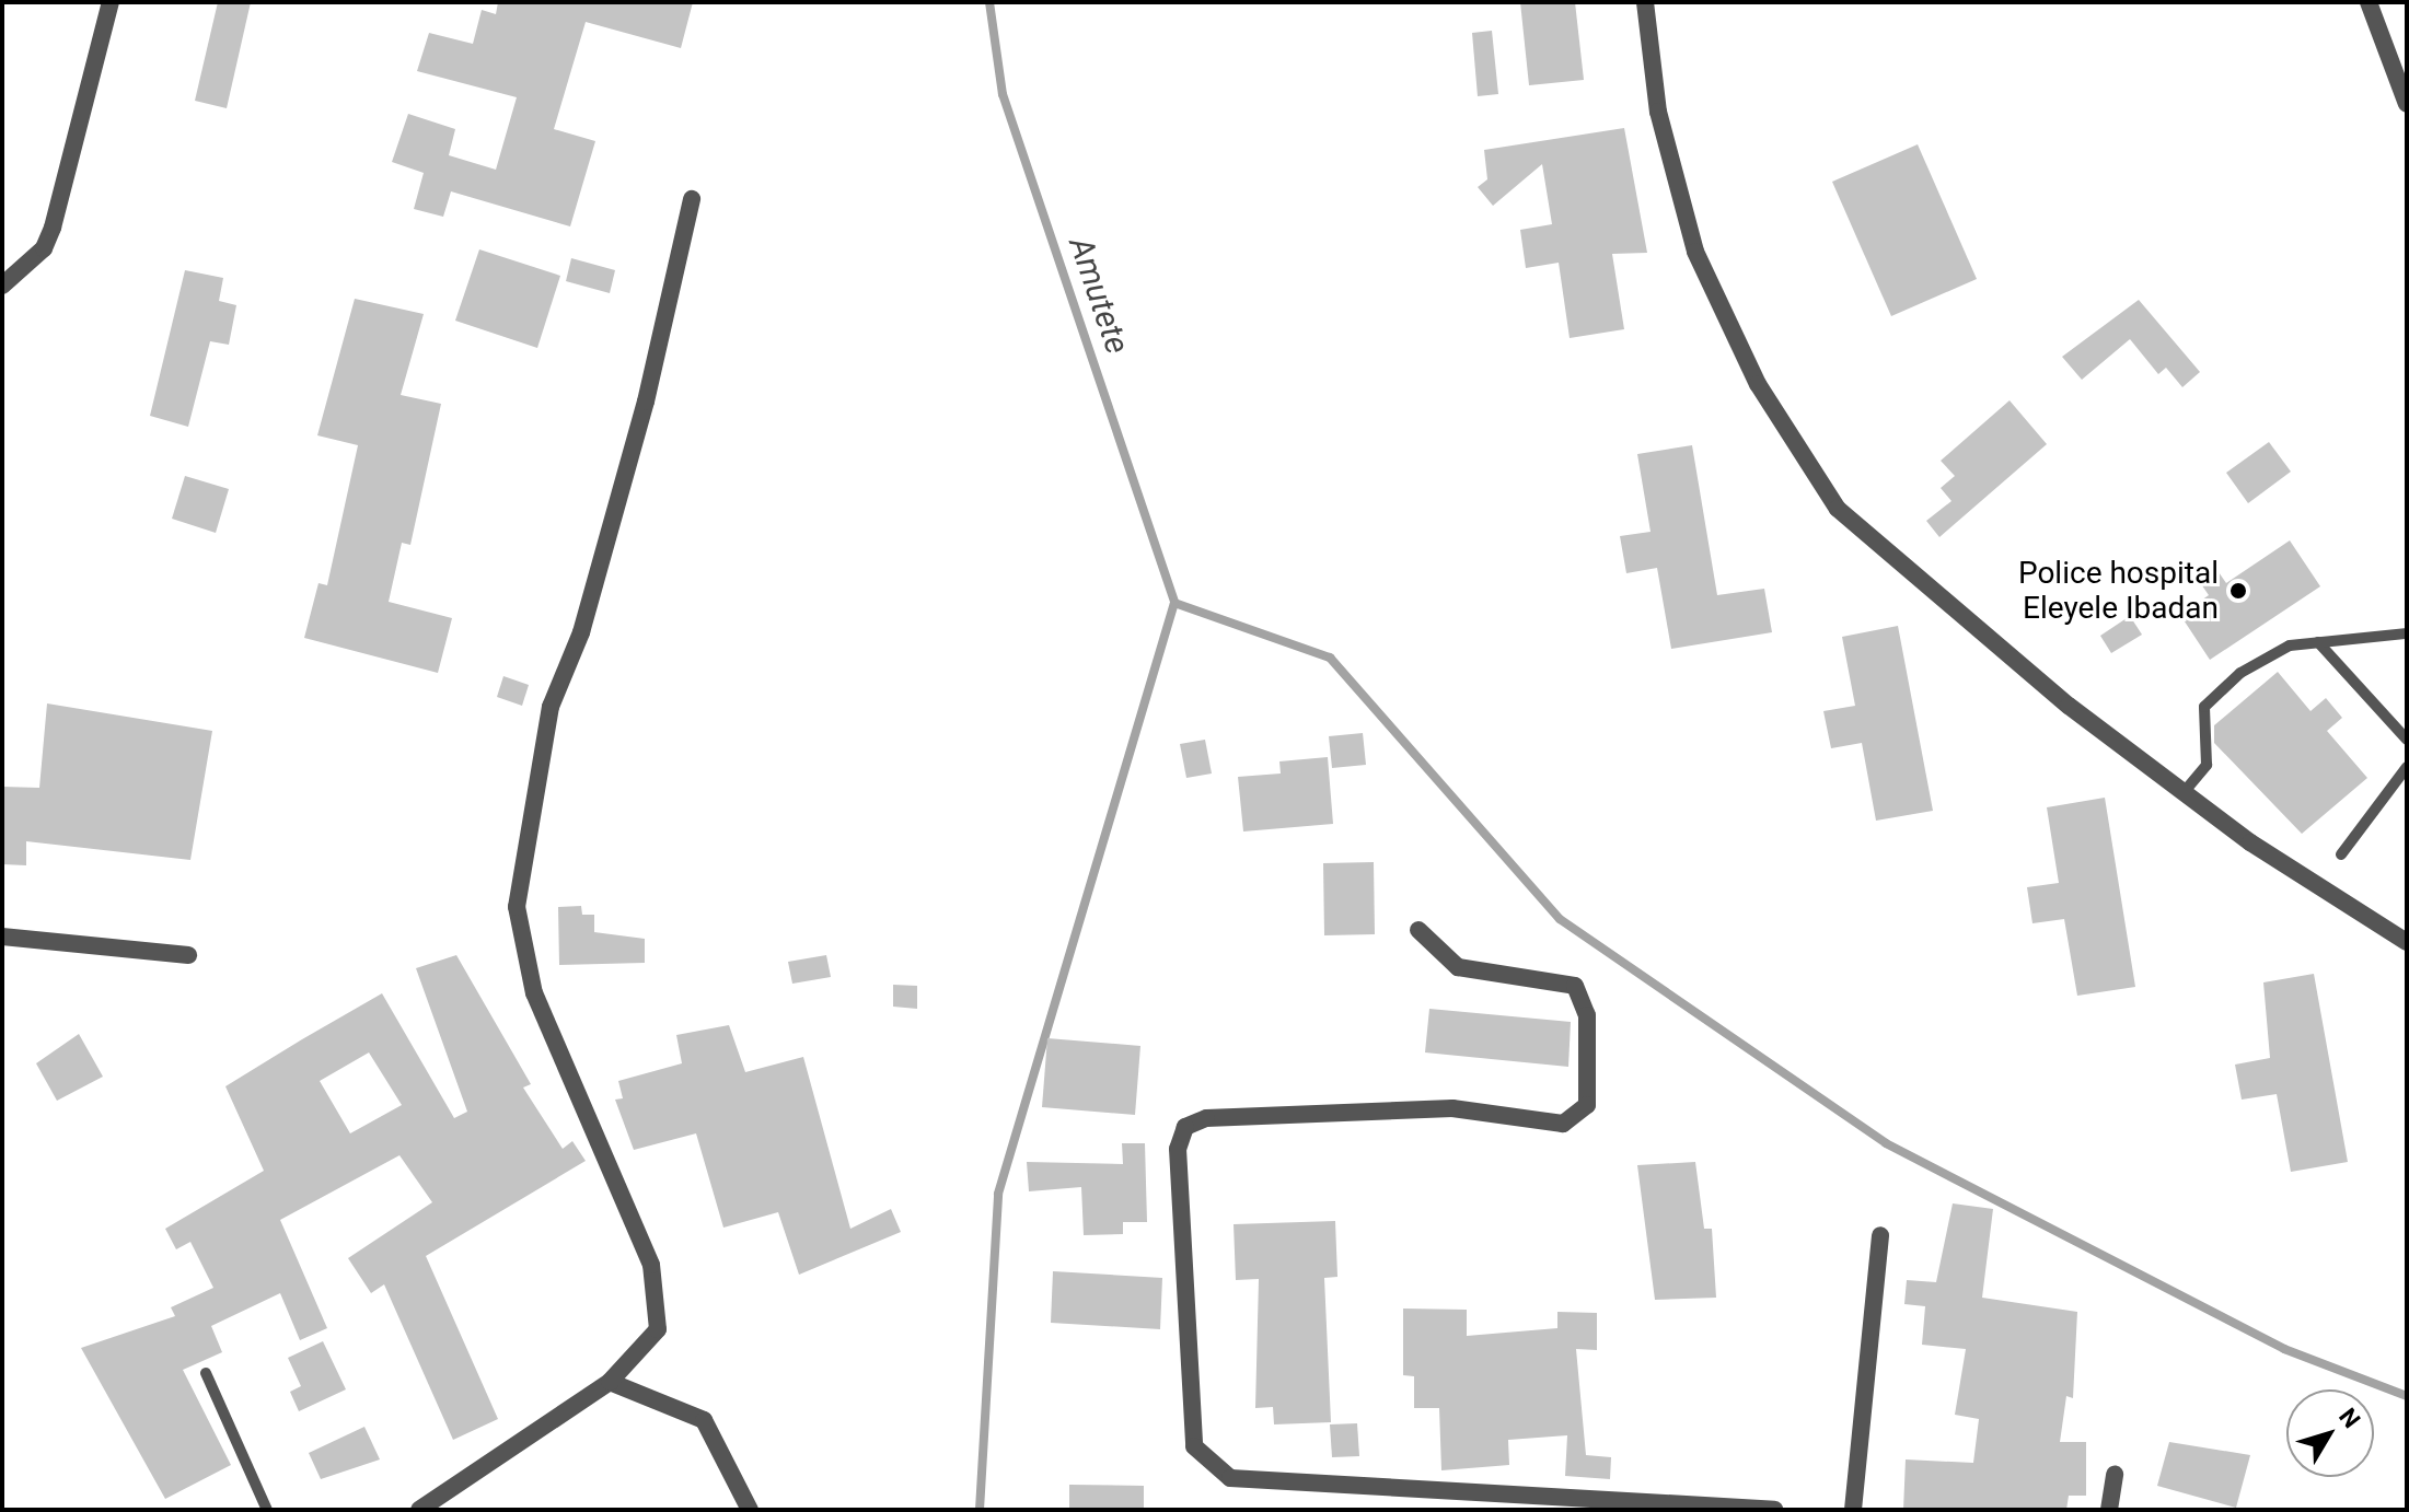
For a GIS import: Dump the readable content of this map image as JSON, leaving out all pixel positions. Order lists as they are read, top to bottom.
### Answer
{
  "water": ["Amutete"],
  "places": ["Police hospital Eleyele Ibadan"],
  "north": "top right"
}
